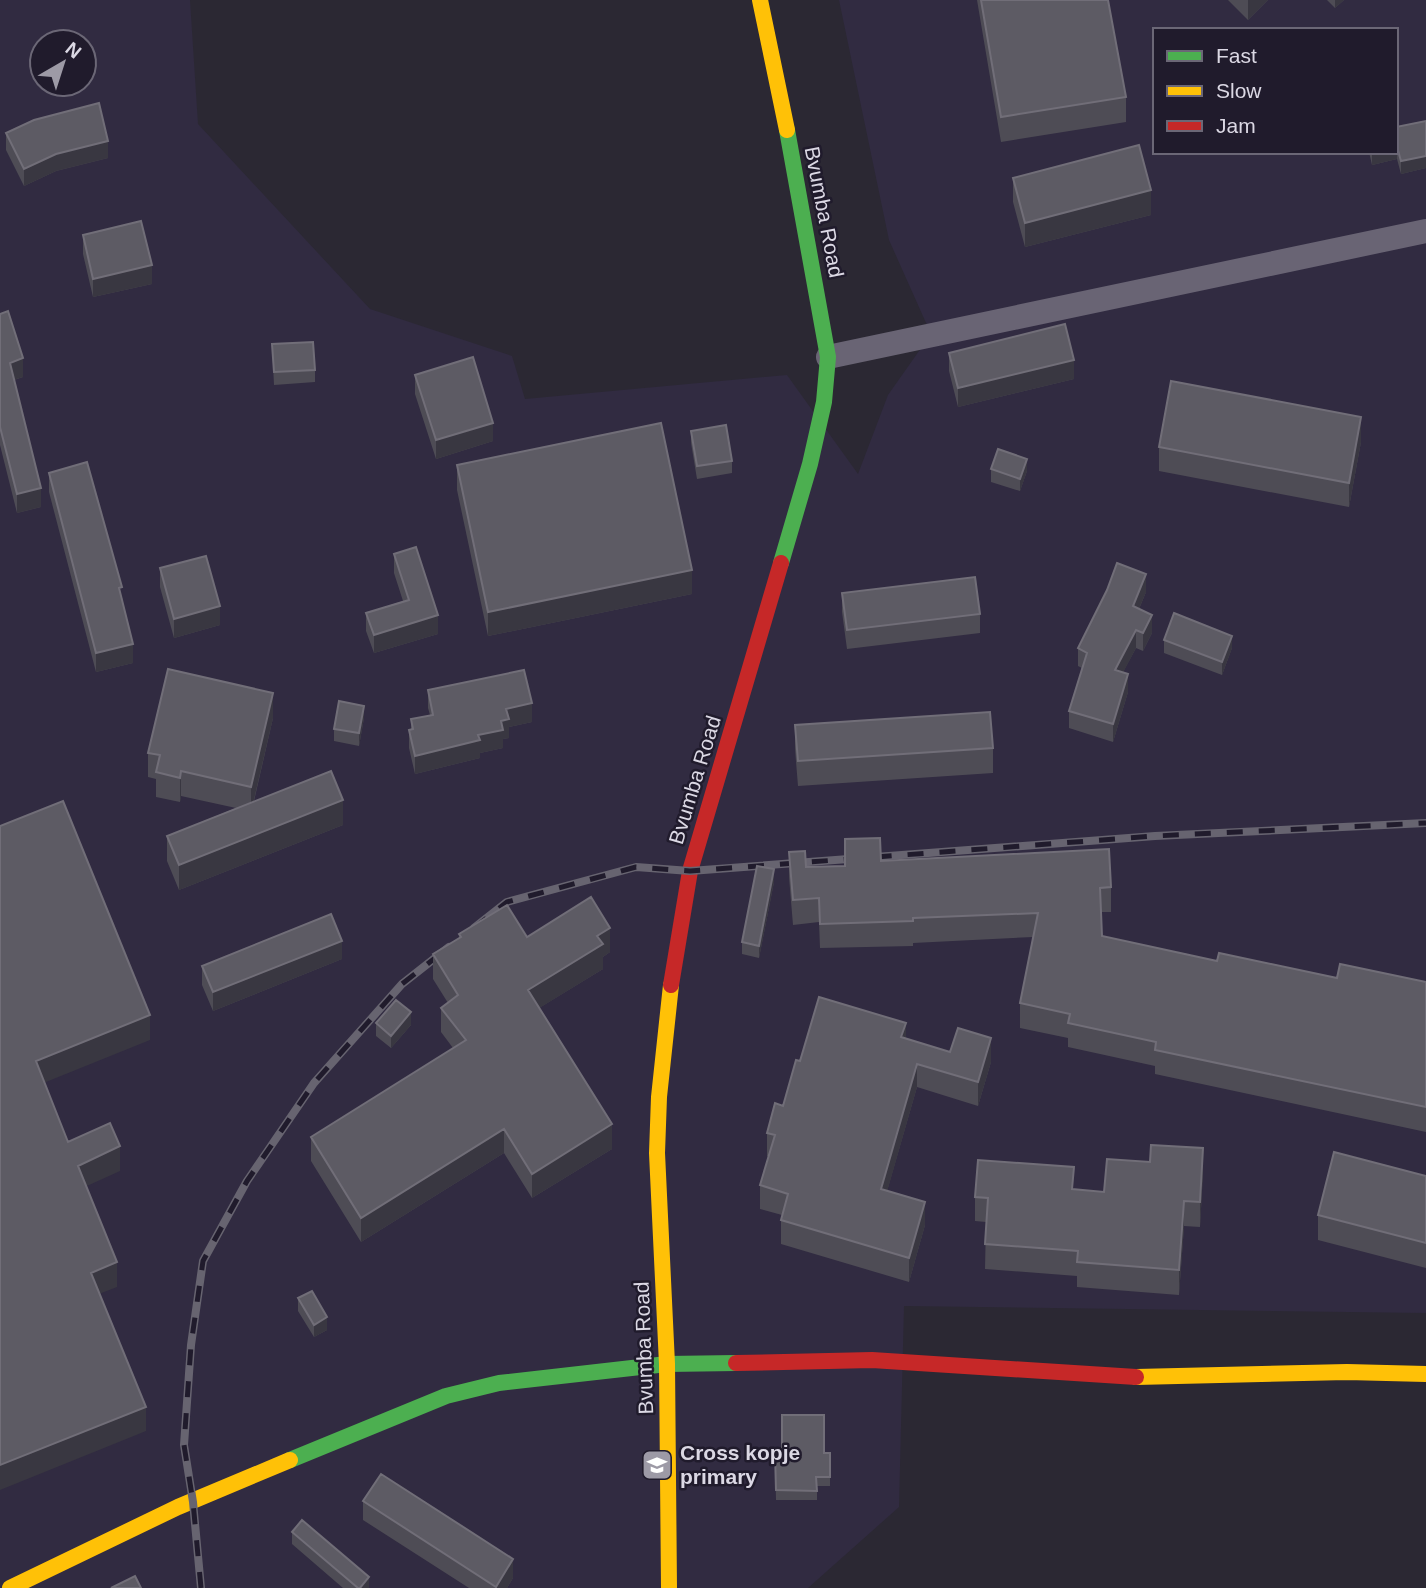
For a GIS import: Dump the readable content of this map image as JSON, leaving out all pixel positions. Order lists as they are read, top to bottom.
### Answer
{
  "streets": {
    "street": ["Bvumba Road"]
  },
  "places": {
    "school or university": ["Cross kopje primary"]
  },
  "legend": ["Fast", "Slow", "Jam"],
  "north": "top right"
}
